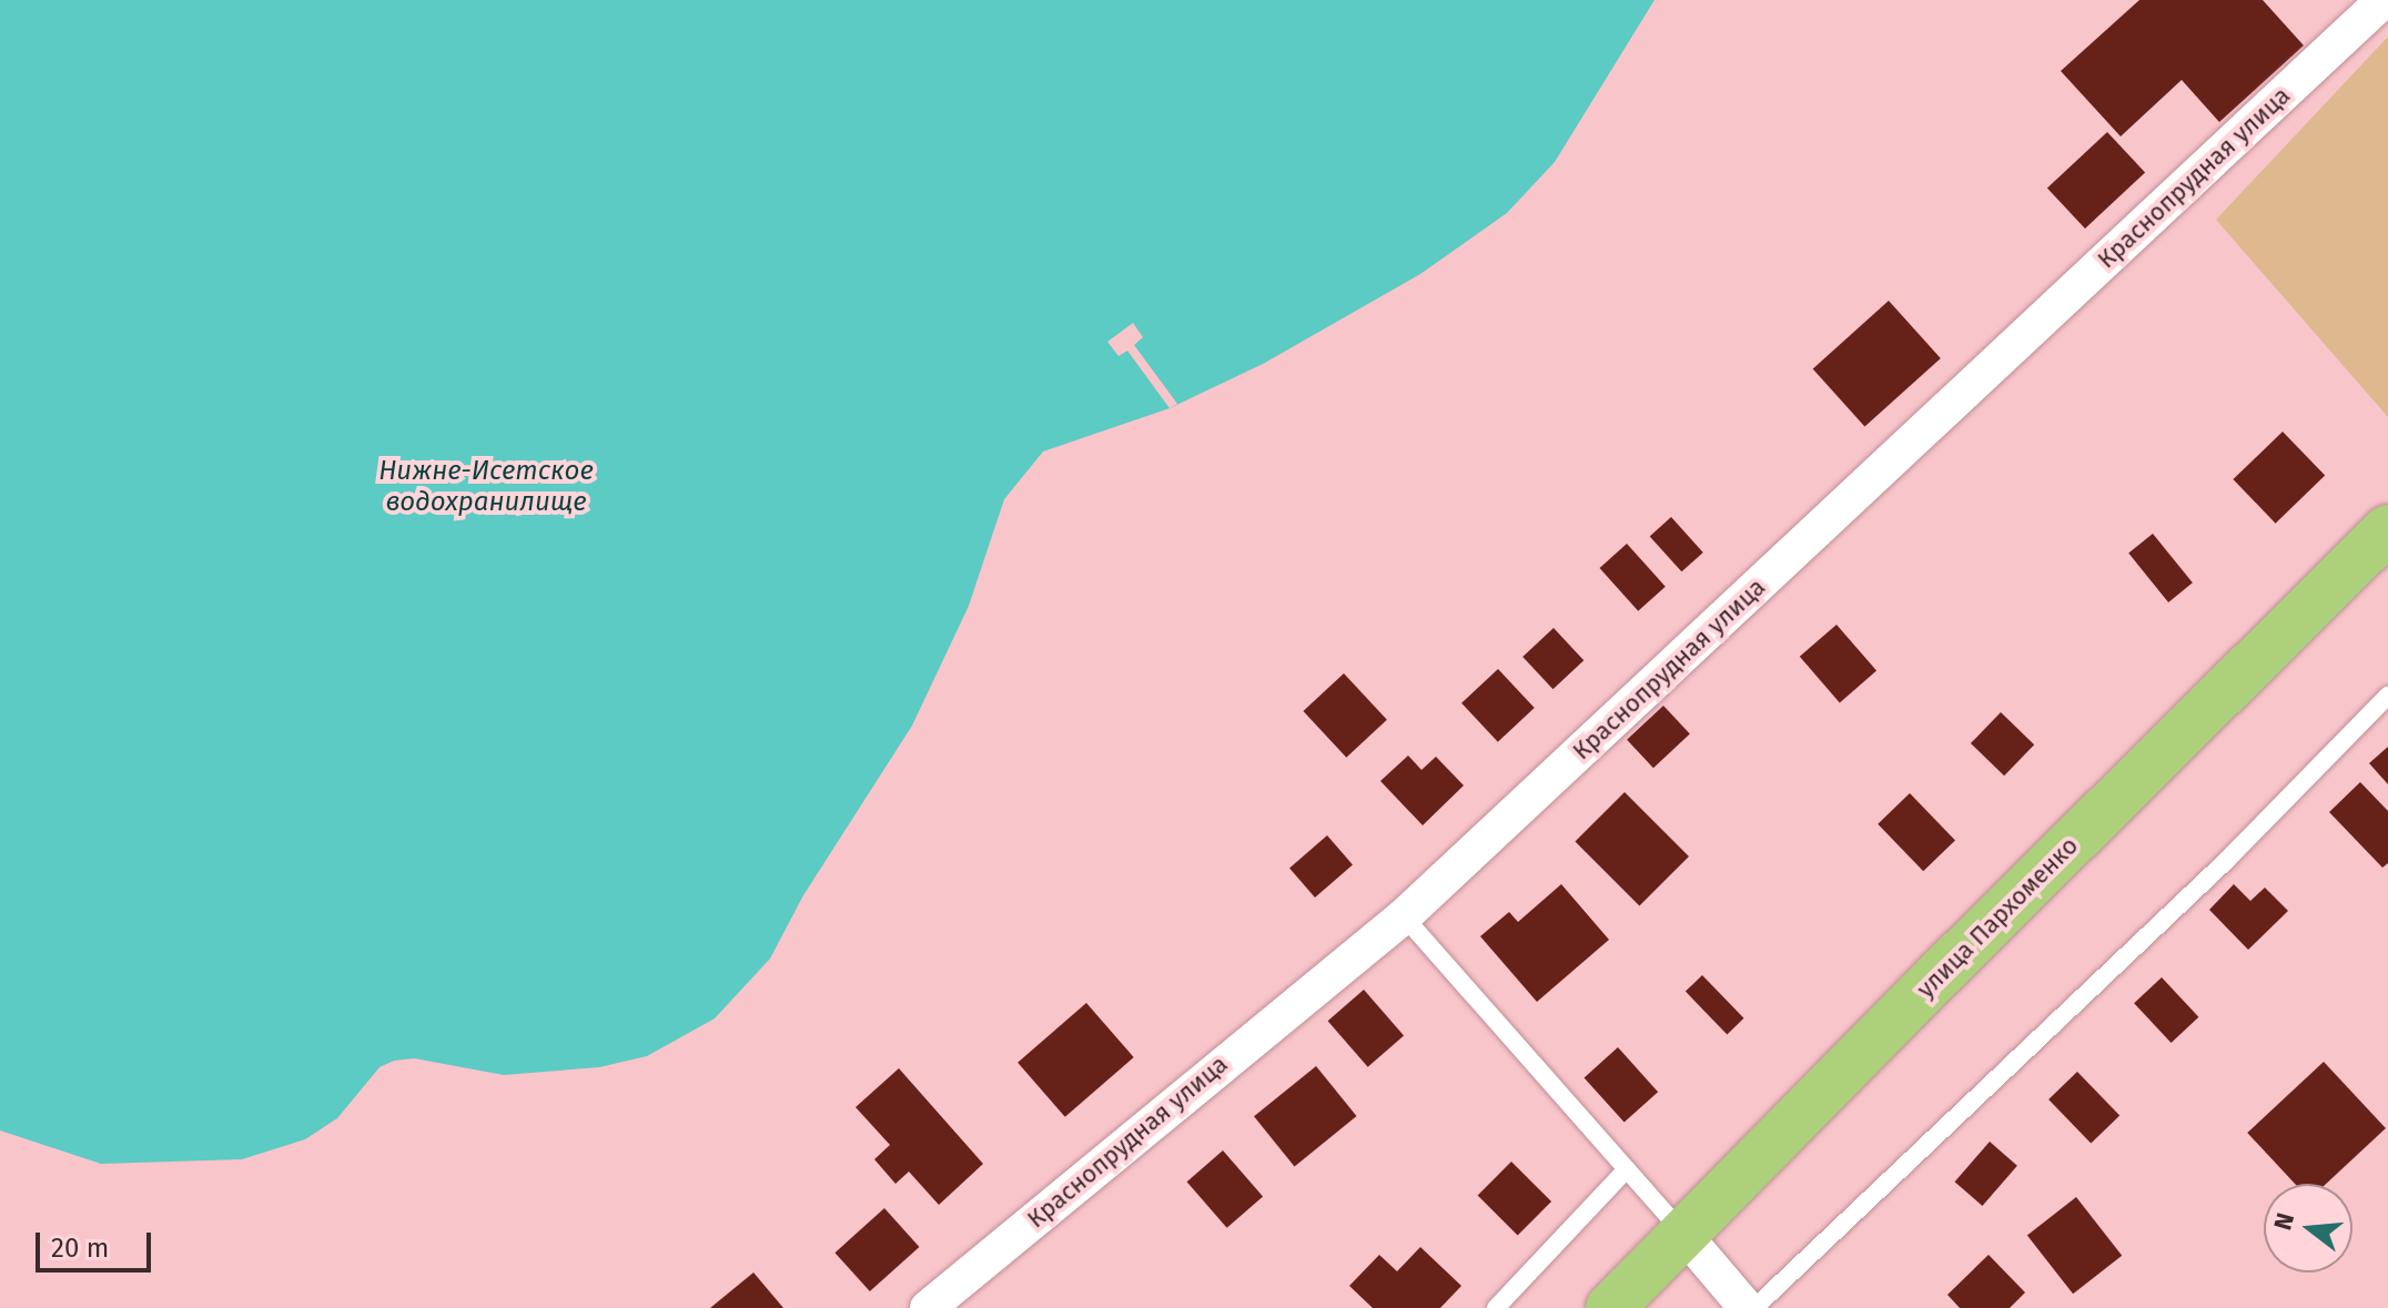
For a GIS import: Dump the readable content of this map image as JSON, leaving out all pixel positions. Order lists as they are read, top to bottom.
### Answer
{
  "streets": {
    "main road": ["улица Пархоменко"],
    "street": ["Краснопрудная улица"]
  },
  "water": ["Нижне-Исетское водохранилище"],
  "scale_bar": "20 m",
  "north": "left"
}
